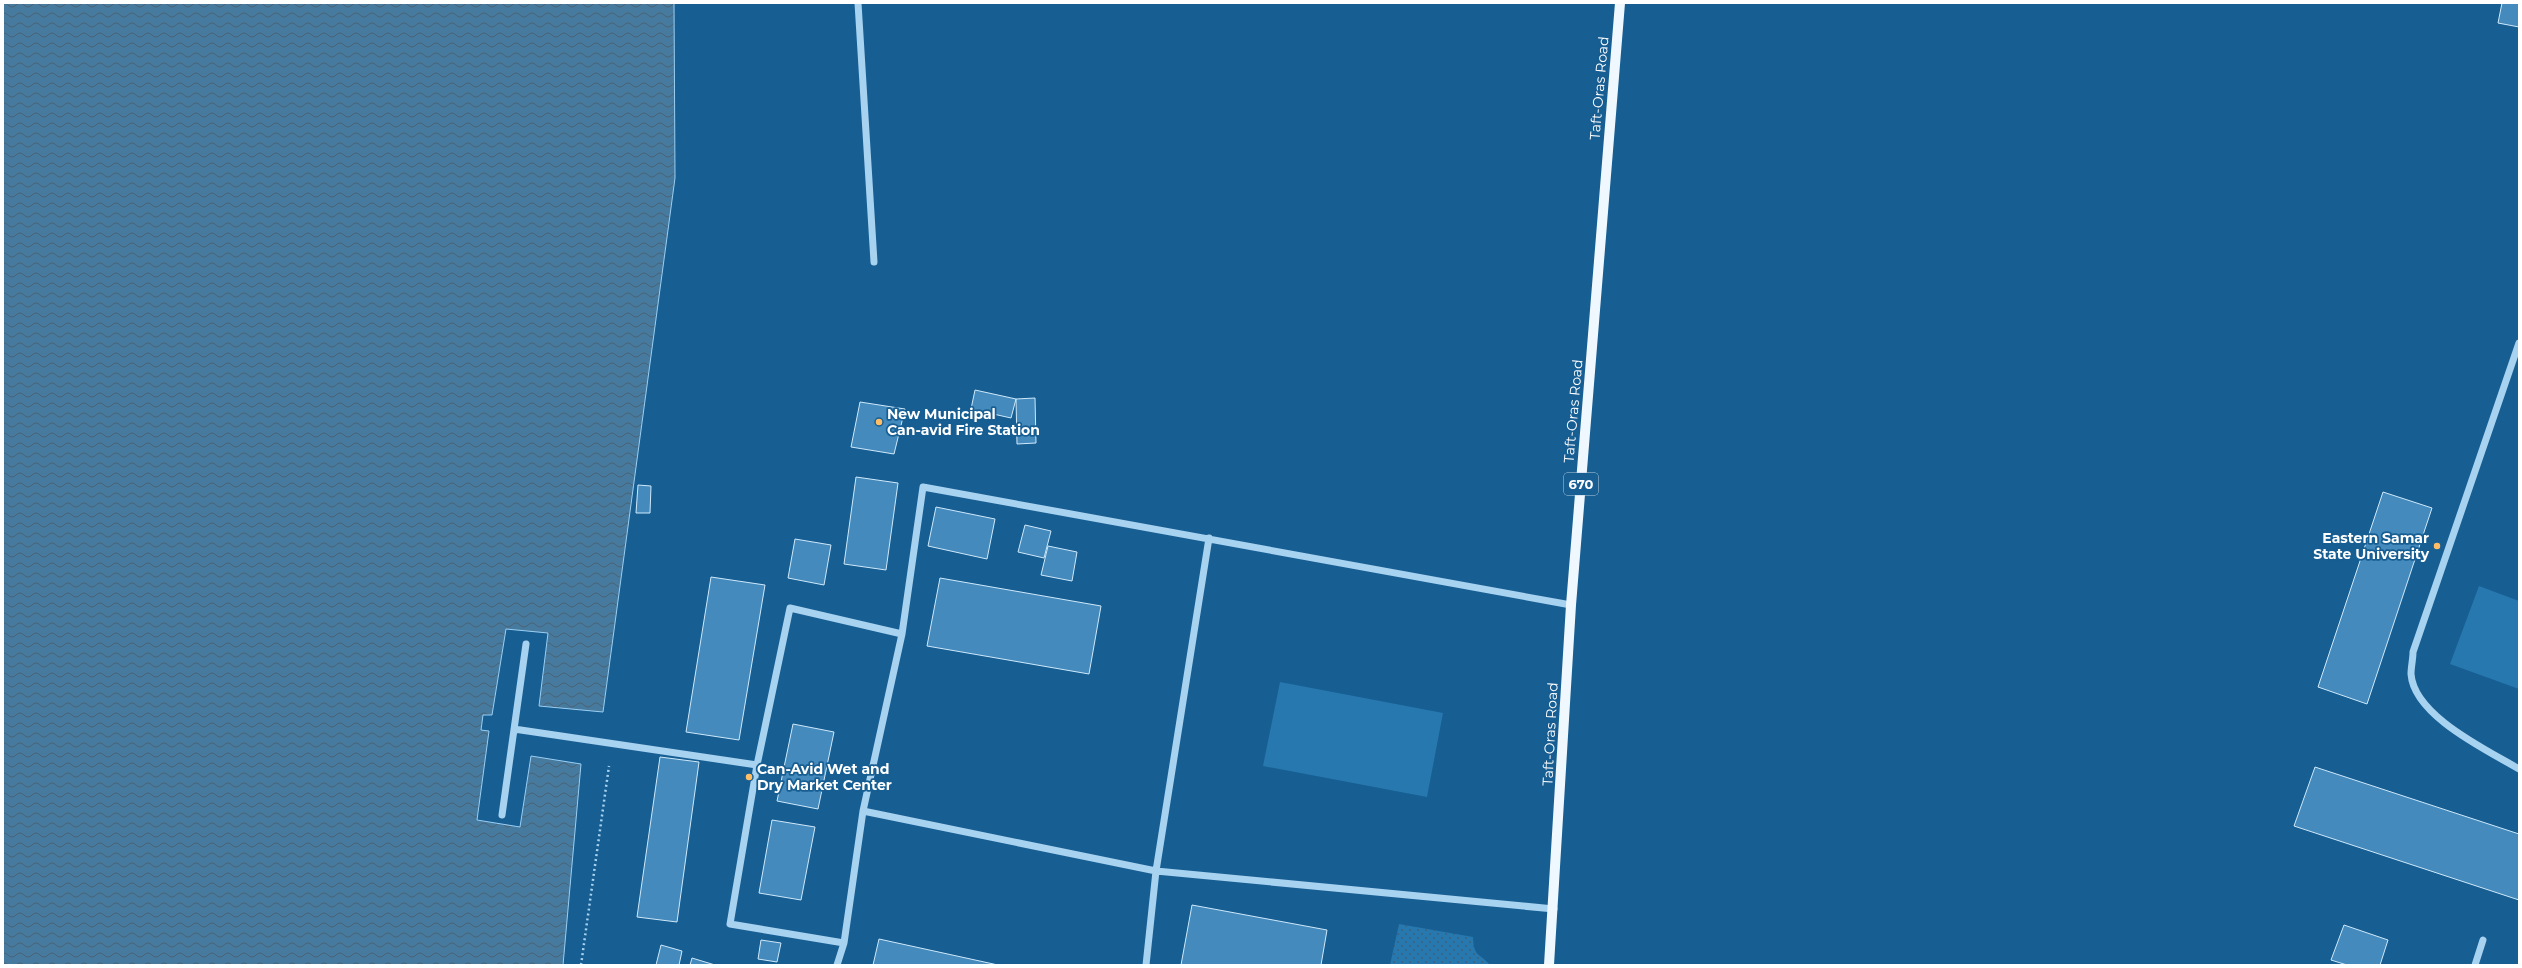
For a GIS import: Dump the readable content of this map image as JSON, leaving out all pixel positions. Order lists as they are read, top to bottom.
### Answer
{
  "streets": {
    "main road": ["Taft-Oras Road", "670"]
  },
  "places": ["New Municipal Can-avid Fire Station", "Eastern Samar State University", "Can-Avid Wet and Dry Market Center"]
}
